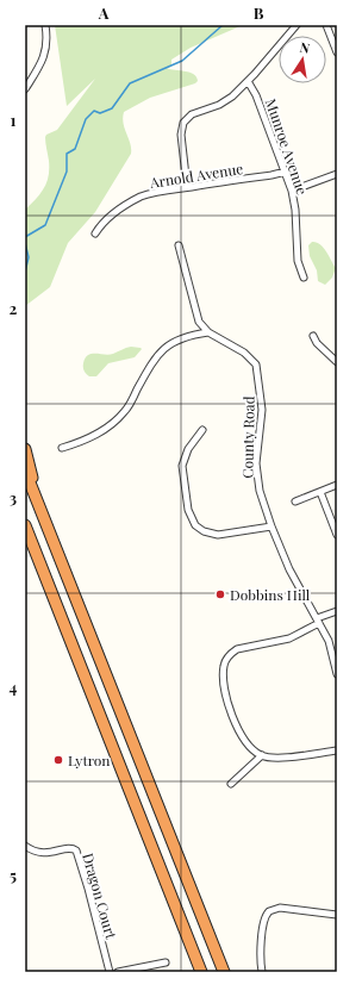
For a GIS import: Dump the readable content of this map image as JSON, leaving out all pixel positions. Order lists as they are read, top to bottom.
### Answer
{
  "streets": {
    "street": [
      "Munroe Avenue",
      "Arnold Avenue",
      "County Road",
      "Dragon Court"
    ]
  },
  "crossings": [
    ["Munroe Avenue", "Arnold Avenue"]
  ],
  "places": ["Dobbins Hill", "Lytron"],
  "north": "top",
  "grid": {
    "columns": ["A", "B"],
    "rows": [
      "1",
      "2",
      "3",
      "4",
      "5"
    ]
  }
}
